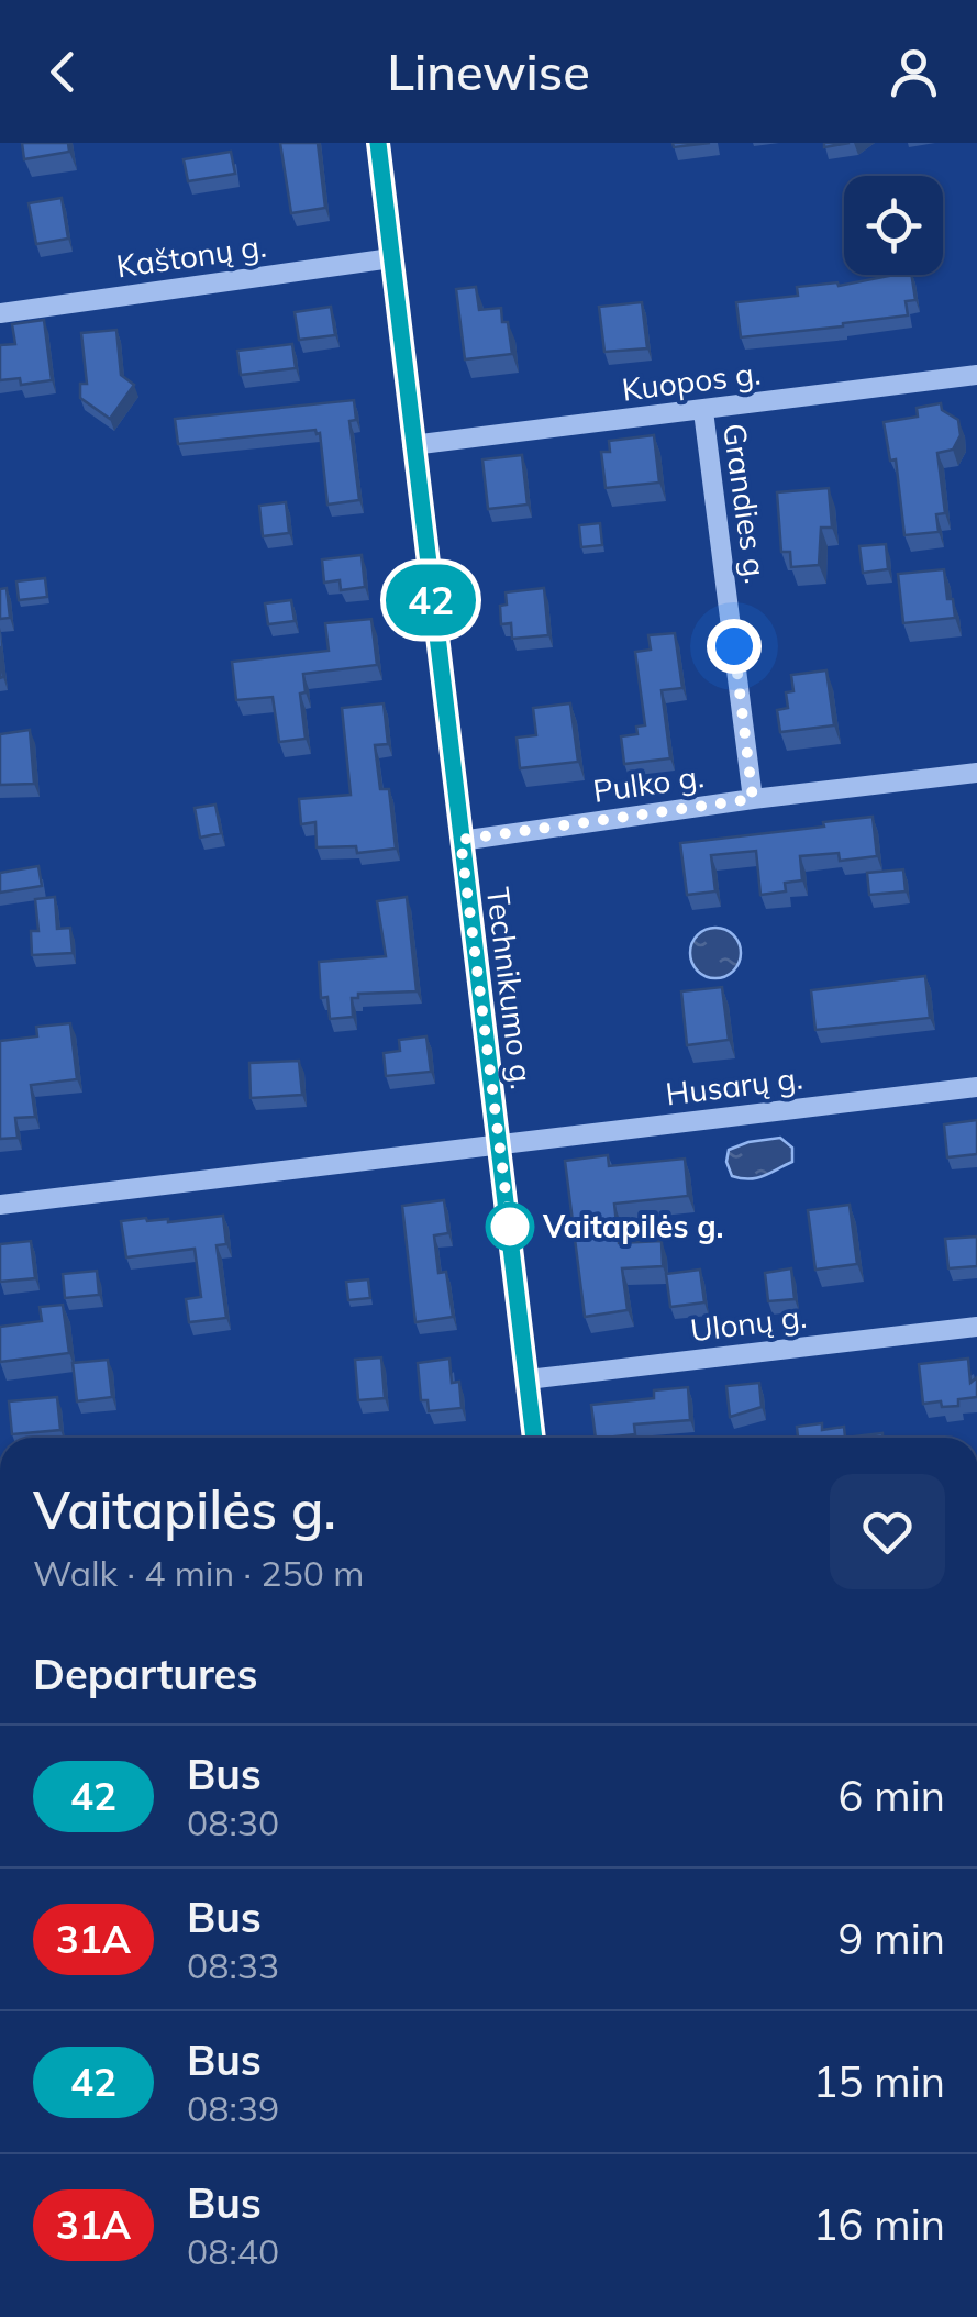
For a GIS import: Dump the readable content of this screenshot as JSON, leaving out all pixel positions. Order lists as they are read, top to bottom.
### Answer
{
  "streets": {
    "street": [
      "Kaštonų g.",
      "Kuopos g.",
      "Grandies g.",
      "Pulko g.",
      "Technikumo g.",
      "Husarų g.",
      "Ulonų g."
    ]
  },
  "crossings": [
    ["Kaštonų g.", "Technikumo g."],
    ["Kuopos g.", "Grandies g."],
    ["Kuopos g.", "Technikumo g."],
    ["Grandies g.", "Pulko g."],
    ["Pulko g.", "Technikumo g."],
    ["Technikumo g.", "Husarų g."],
    ["Technikumo g.", "Ulonų g."]
  ],
  "places": ["Vaitapilės g."],
  "lines": ["bus line 42"],
  "page": {
    "header": "Linewise",
    "on_map": "42",
    "heading": [
      ["Vaitapilės g.", "Walk · 4 min · 250 m"],
      "Departures"
    ],
    "list": [
      {
        "mark": "42",
        "name": "Bus",
        "note": "08:30",
        "value": "6 min"
      },
      {
        "mark": "31A",
        "name": "Bus",
        "note": "08:33",
        "value": "9 min"
      },
      {
        "mark": "42",
        "name": "Bus",
        "note": "08:39",
        "value": "15 min"
      },
      {
        "mark": "31A",
        "name": "Bus",
        "note": "08:40",
        "value": "16 min"
      }
    ]
  }
}
